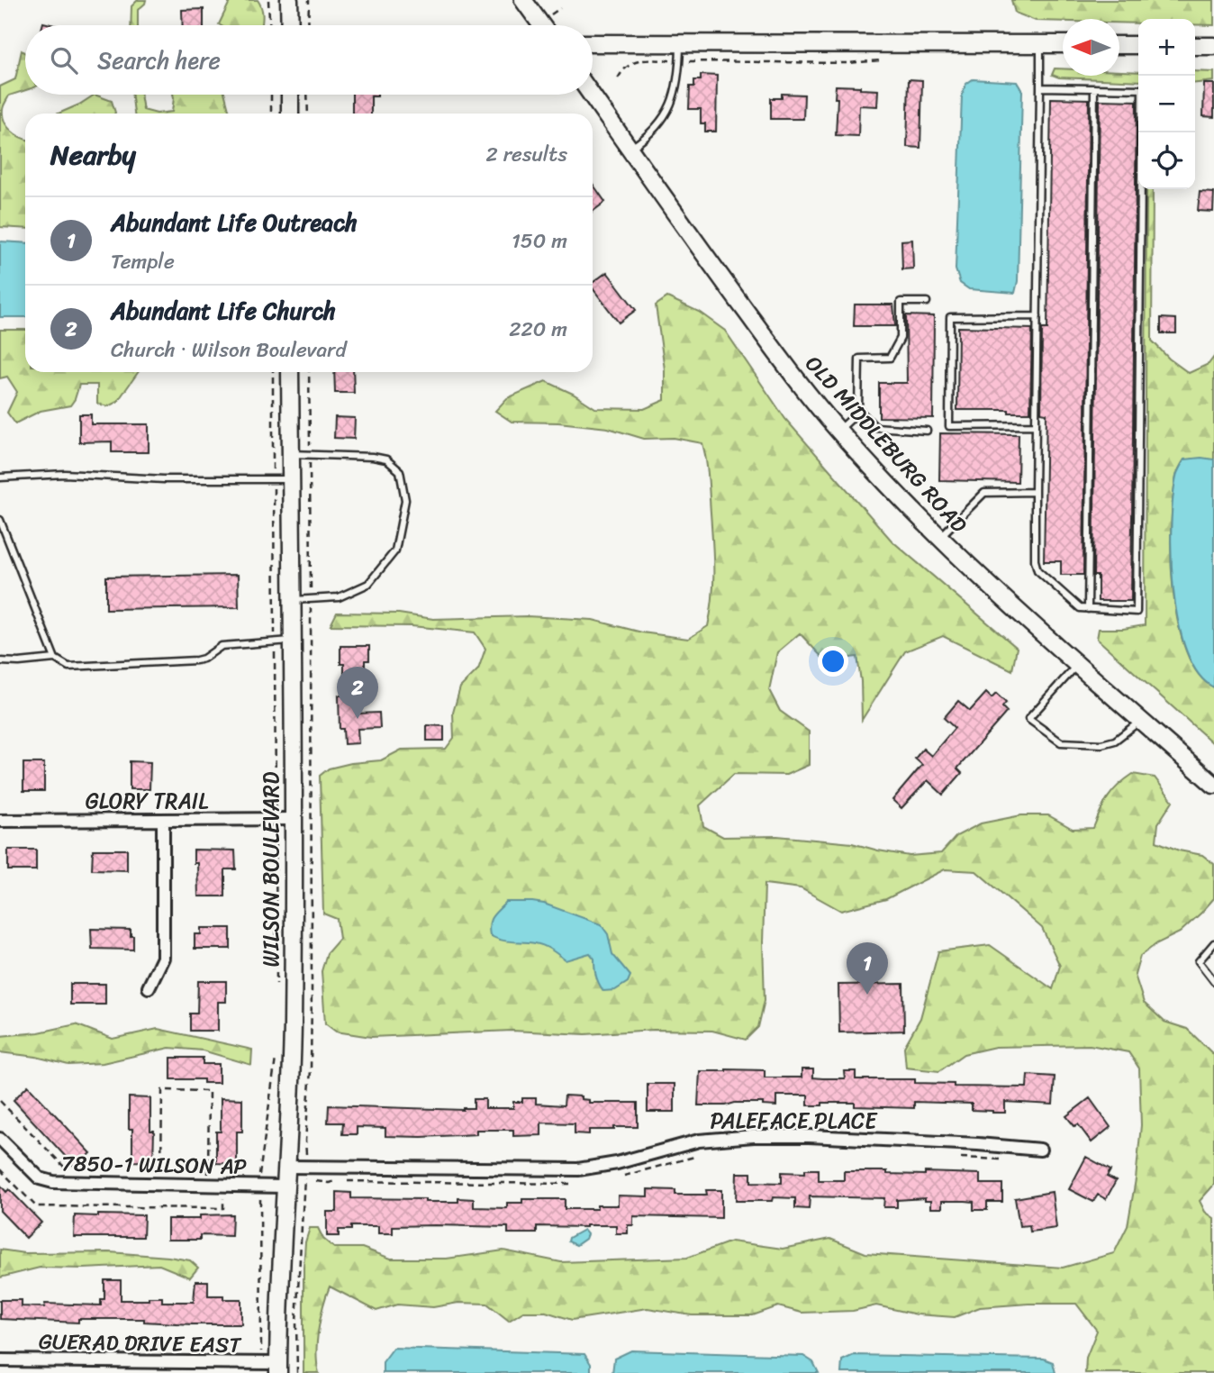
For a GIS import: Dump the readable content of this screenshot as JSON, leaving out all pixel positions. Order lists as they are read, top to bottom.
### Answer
{
  "streets": {
    "main road": ["OLD MIDDLEBURG ROAD", "WILSON BOULEVARD"],
    "street": [
      "GLORY TRAIL",
      "PALEFACE PLACE",
      "7850-1 WILSON AP",
      "GUERAD DRIVE EAST"
    ]
  },
  "crossings": [
    ["GLORY TRAIL", "WILSON BOULEVARD"],
    ["WILSON BOULEVARD", "PALEFACE PLACE"],
    ["WILSON BOULEVARD", "7850-1 WILSON AP"],
    ["WILSON BOULEVARD", "GUERAD DRIVE EAST"]
  ],
  "north": "left",
  "page": {
    "map_buttons": ["+", "−"],
    "search": "Search here",
    "heading": ["Nearby", "2 results"],
    "list": [
      {
        "mark": "1",
        "name": "Abundant Life Outreach",
        "note": "Temple",
        "value": "150 m"
      },
      {
        "mark": "2",
        "name": "Abundant Life Church",
        "note": "Church · Wilson Boulevard",
        "value": "220 m"
      }
    ],
    "pins": ["2", "1"]
  }
}
